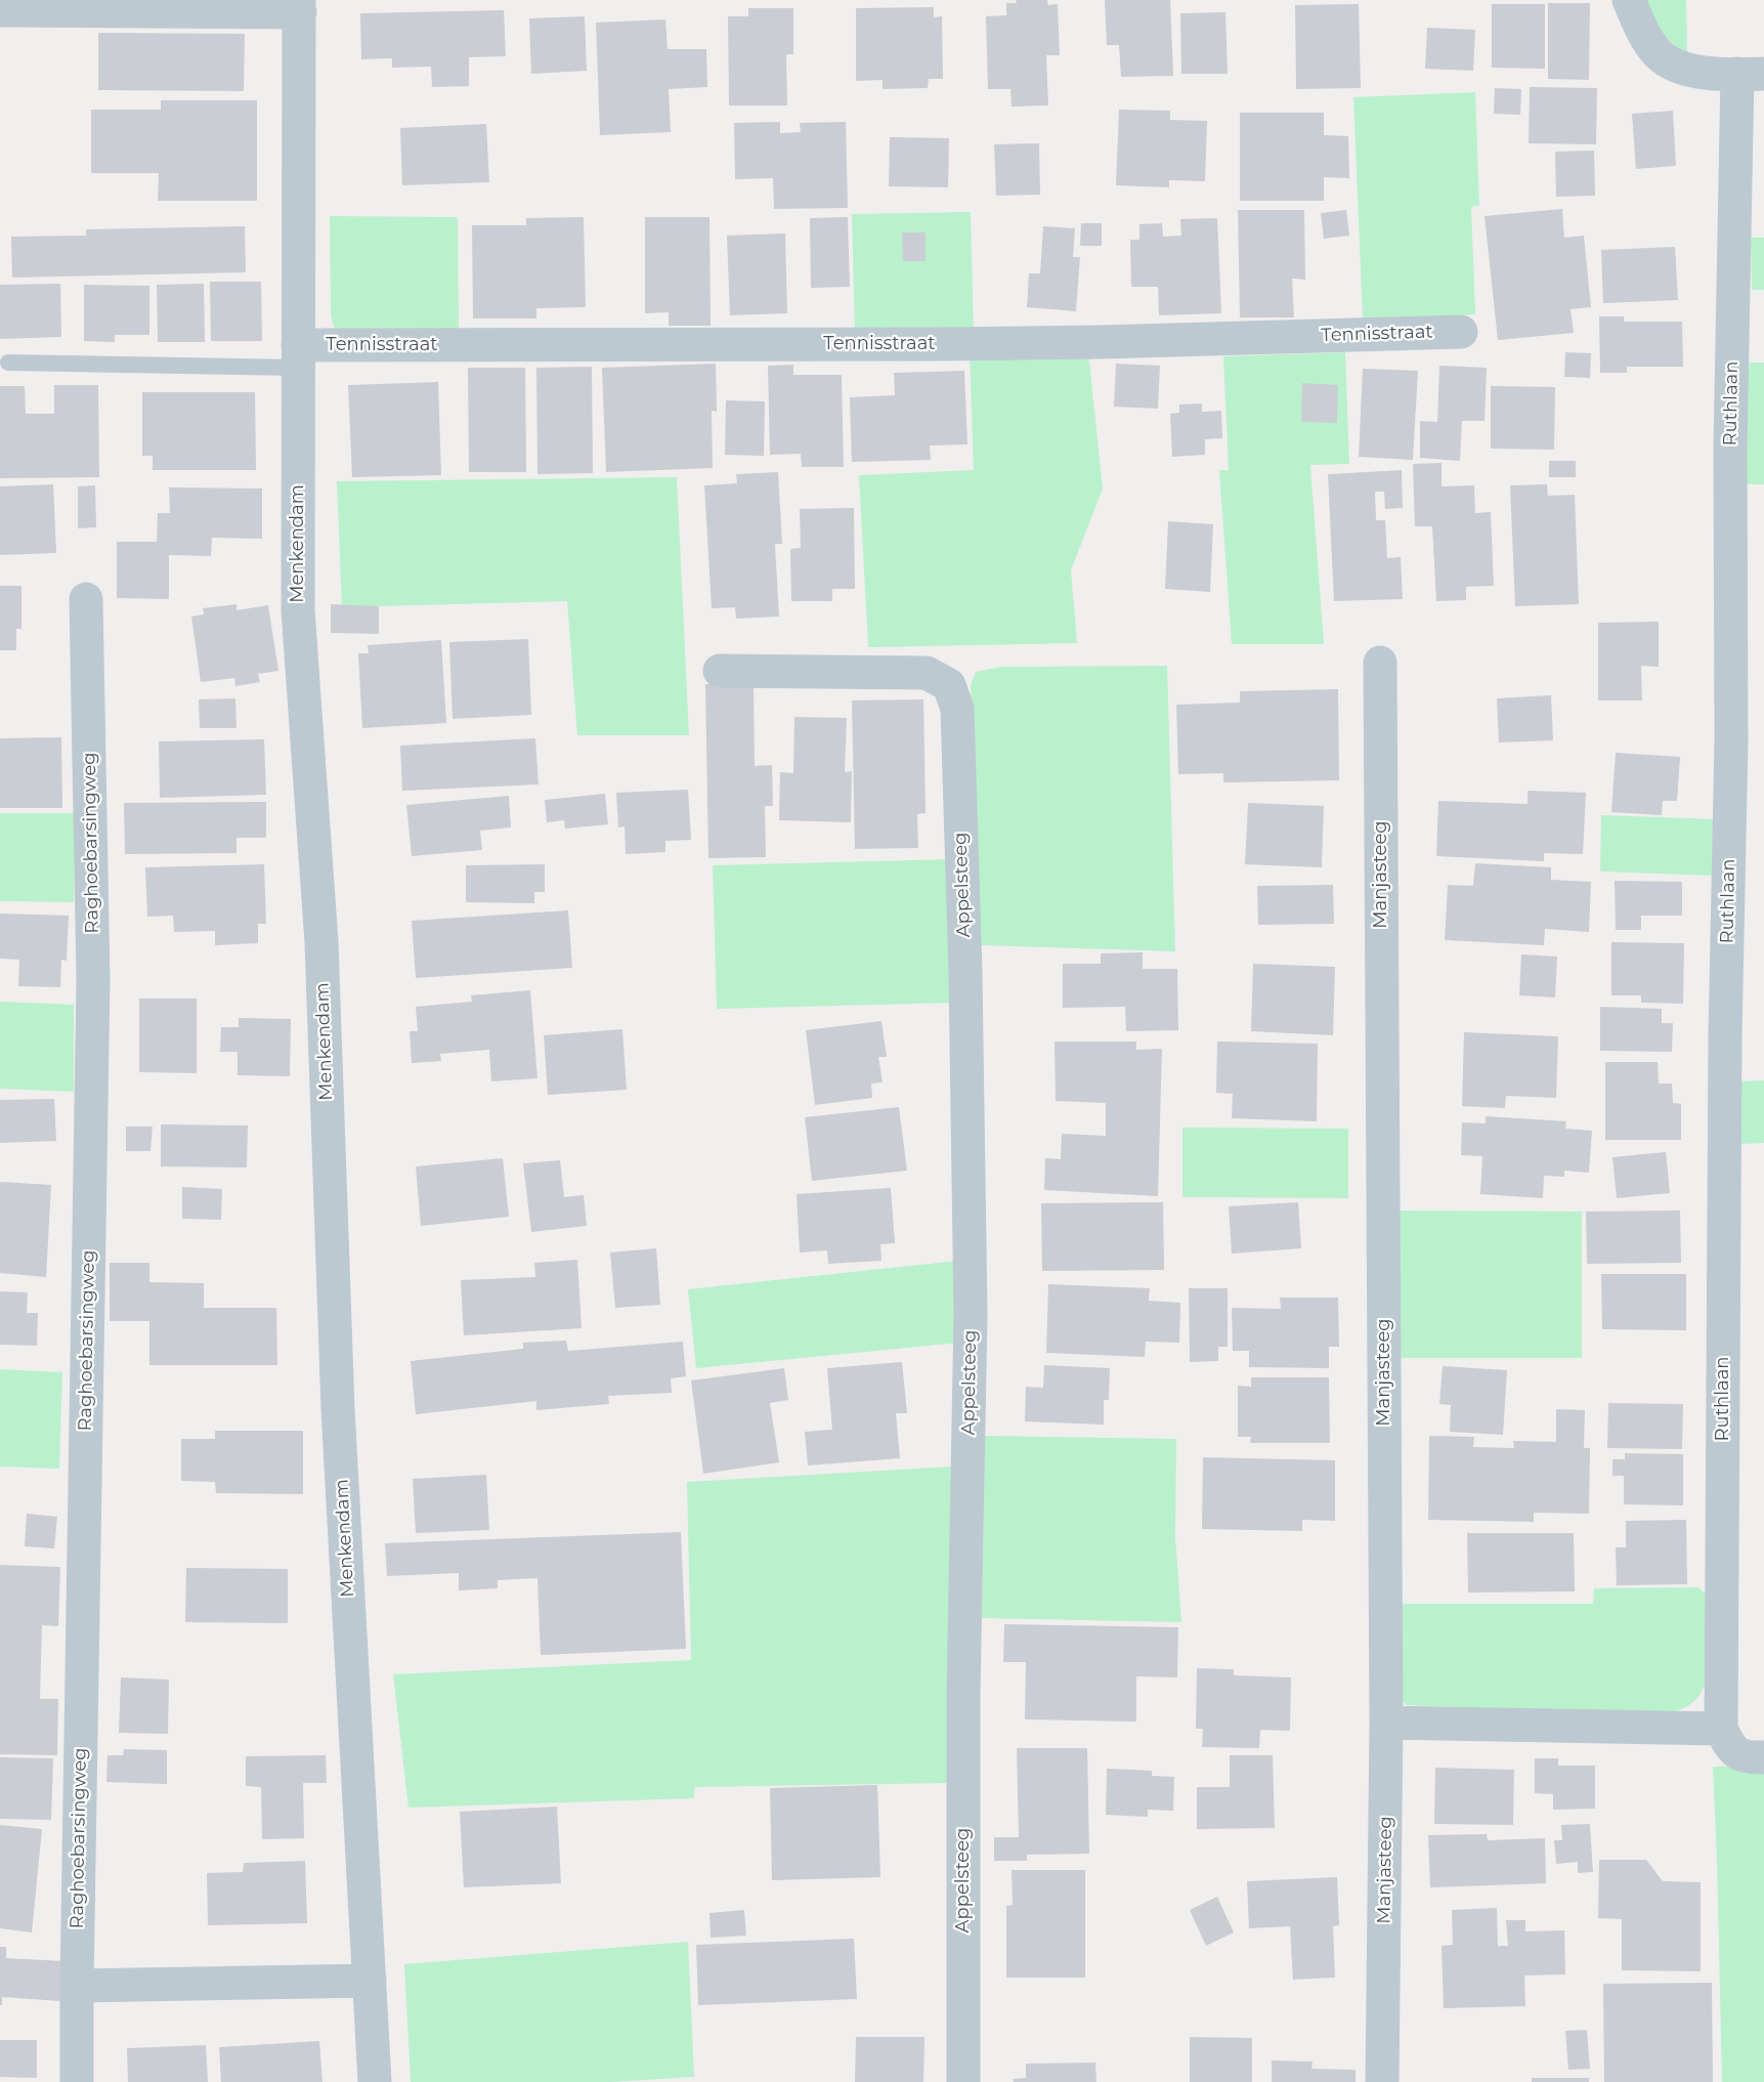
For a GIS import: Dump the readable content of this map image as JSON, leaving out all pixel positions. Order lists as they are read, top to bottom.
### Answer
{
  "streets": {
    "street": [
      "Tennisstraat",
      "Ruthlaan",
      "Menkendam",
      "Raghoebarsingweg",
      "Manjasteeg",
      "Appelsteeg"
    ]
  },
  "crossings": [
    ["Tennisstraat", "Menkendam"]
  ]
}
